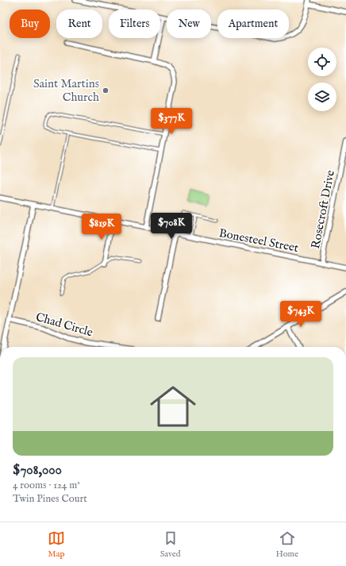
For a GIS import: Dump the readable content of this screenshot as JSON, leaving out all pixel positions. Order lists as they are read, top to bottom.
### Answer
{
  "streets": {
    "street": ["Rosecroft Drive", "Bonesteel Street", "Chad Circle"]
  },
  "crossings": [
    ["Rosecroft Drive", "Bonesteel Street"]
  ],
  "places": ["Saint Martins Church"],
  "page": {
    "chip": [
      "Buy",
      "Rent",
      "Filters",
      "New",
      "Apartment"
    ],
    "price": [
      "$377K",
      "$708K",
      "$819K",
      "$743K"
    ],
    "list": [
      {
        "name": "$708,000",
        "note": "4 rooms · 124 m² · Twin Pines Court"
      }
    ],
    "tabs": ["Map", "Saved", "Home"]
  }
}
